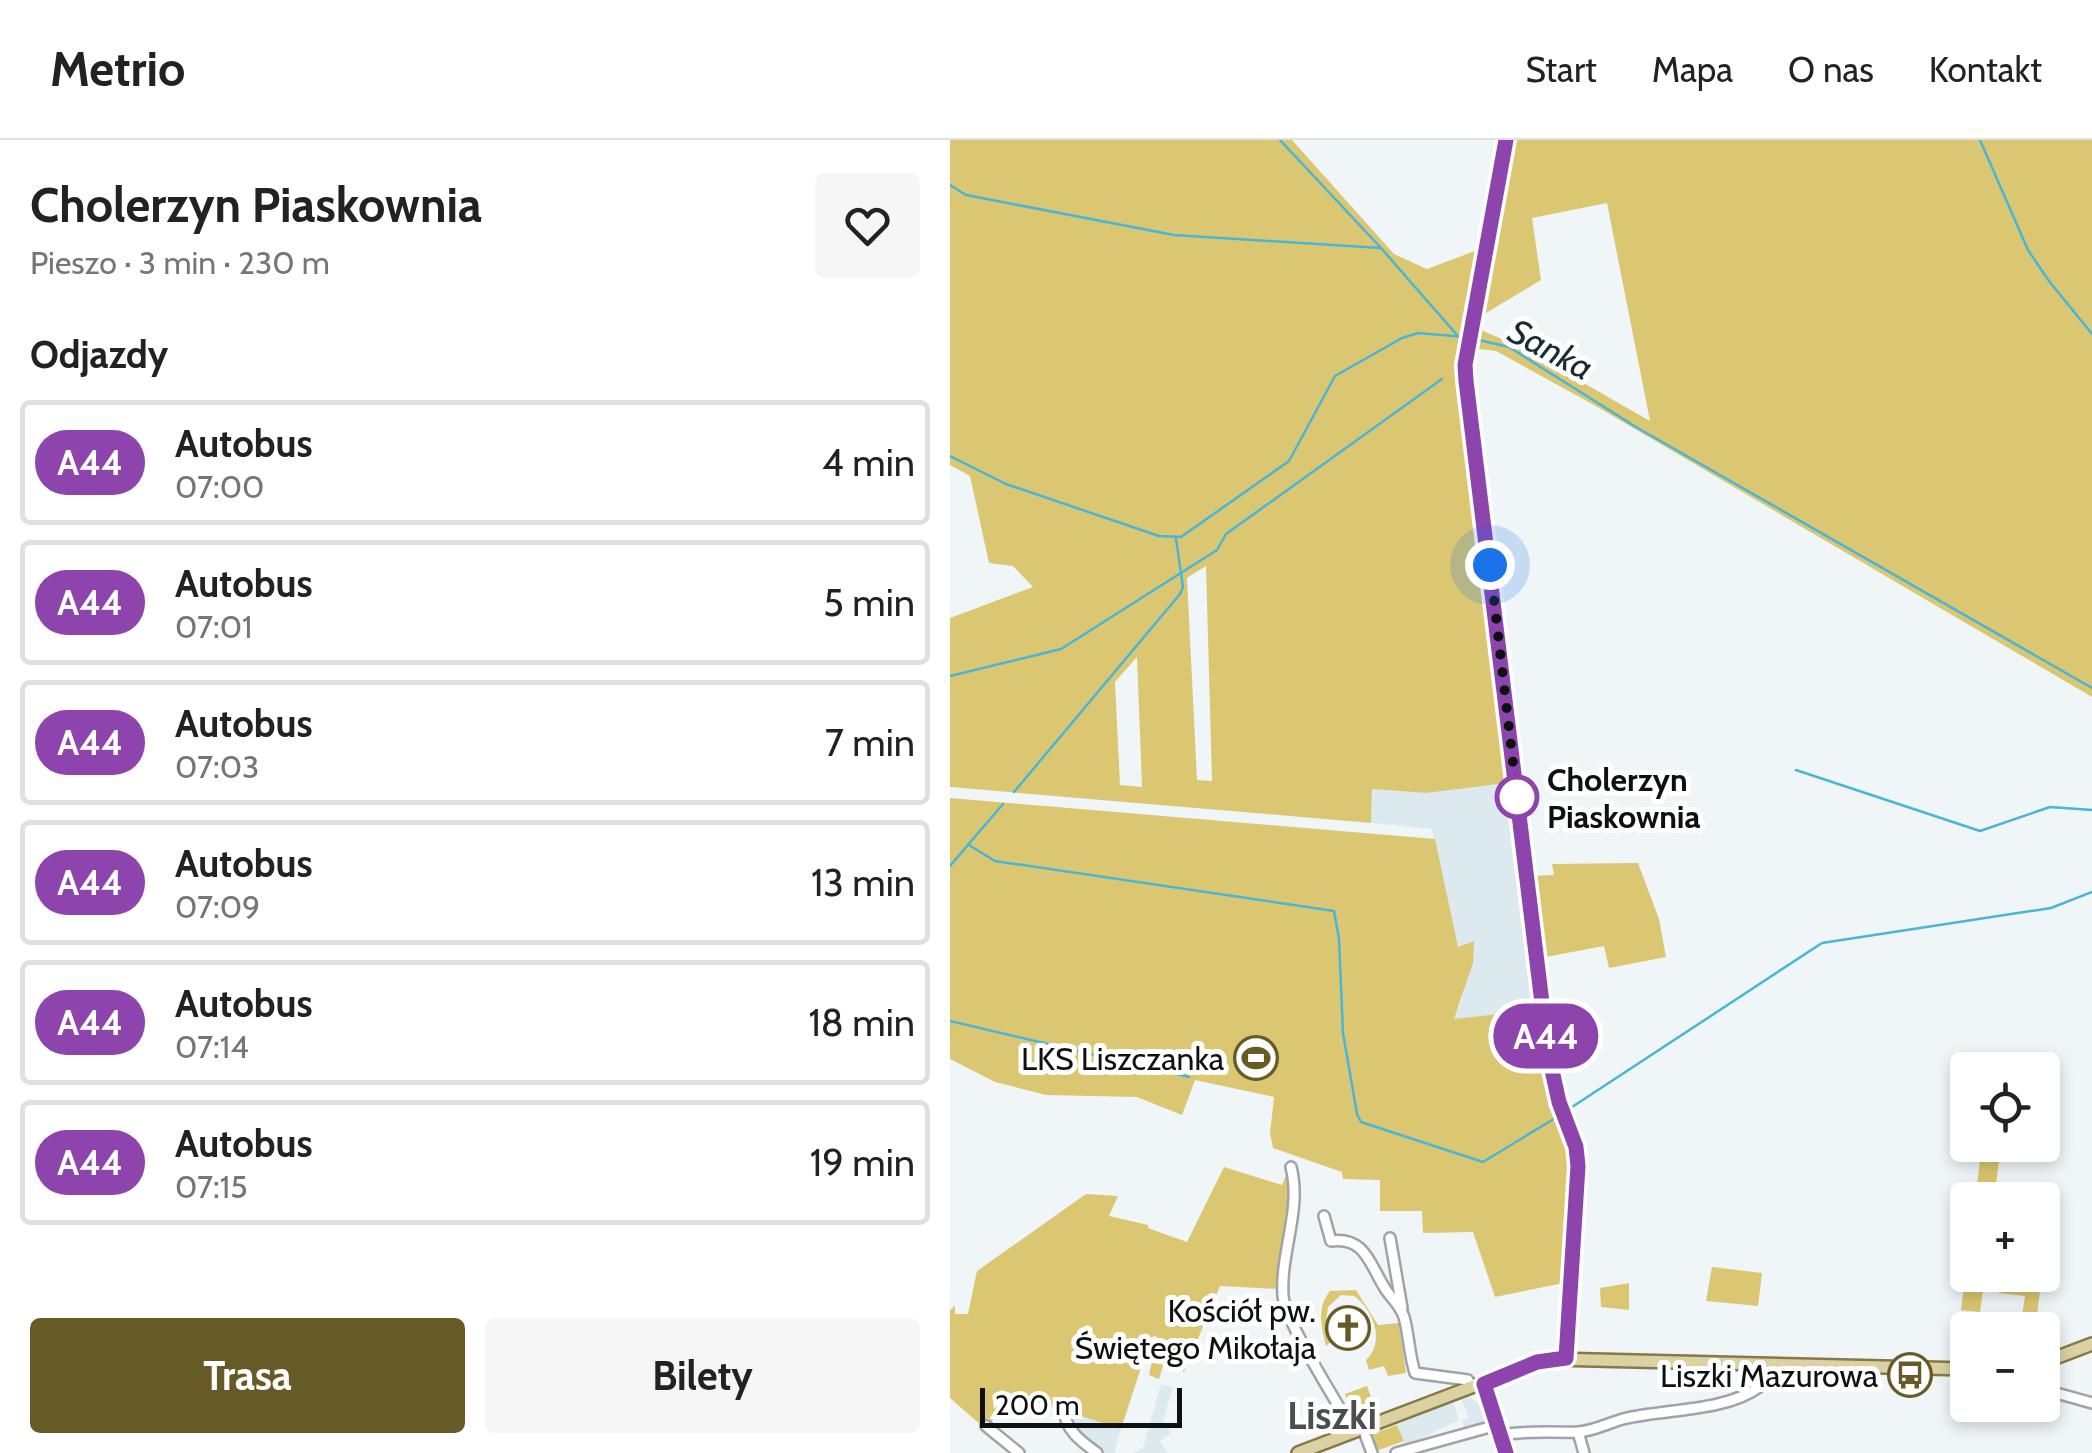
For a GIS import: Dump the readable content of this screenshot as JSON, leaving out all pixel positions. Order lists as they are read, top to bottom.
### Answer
{
  "districts": ["Liszki"],
  "water": ["Sanka"],
  "places": {
    "other": ["Cholerzyn Piaskownia"],
    "sports": ["LKS Liszczanka"],
    "church": ["Kościół pw. Świętego Mikołaja"],
    "bus stop": ["Liszki Mazurowa"]
  },
  "lines": ["bus line A44"],
  "scale_bar": "200 m",
  "page": {
    "header": "Metrio",
    "nav": [
      "Start",
      "Mapa",
      "O nas",
      "Kontakt"
    ],
    "heading": [
      ["Cholerzyn Piaskownia", "Pieszo · 3 min · 230 m"],
      "Odjazdy"
    ],
    "on_map": "A44",
    "list": [
      {
        "mark": "A44",
        "name": "Autobus",
        "note": "07:00",
        "value": "4 min"
      },
      {
        "mark": "A44",
        "name": "Autobus",
        "note": "07:01",
        "value": "5 min"
      },
      {
        "mark": "A44",
        "name": "Autobus",
        "note": "07:03",
        "value": "7 min"
      },
      {
        "mark": "A44",
        "name": "Autobus",
        "note": "07:09",
        "value": "13 min"
      },
      {
        "mark": "A44",
        "name": "Autobus",
        "note": "07:14",
        "value": "18 min"
      },
      {
        "mark": "A44",
        "name": "Autobus",
        "note": "07:15",
        "value": "19 min"
      }
    ],
    "map_buttons": ["+", "−"],
    "buttons": ["Trasa", "Bilety"],
    "scale": "200 m"
  }
}
